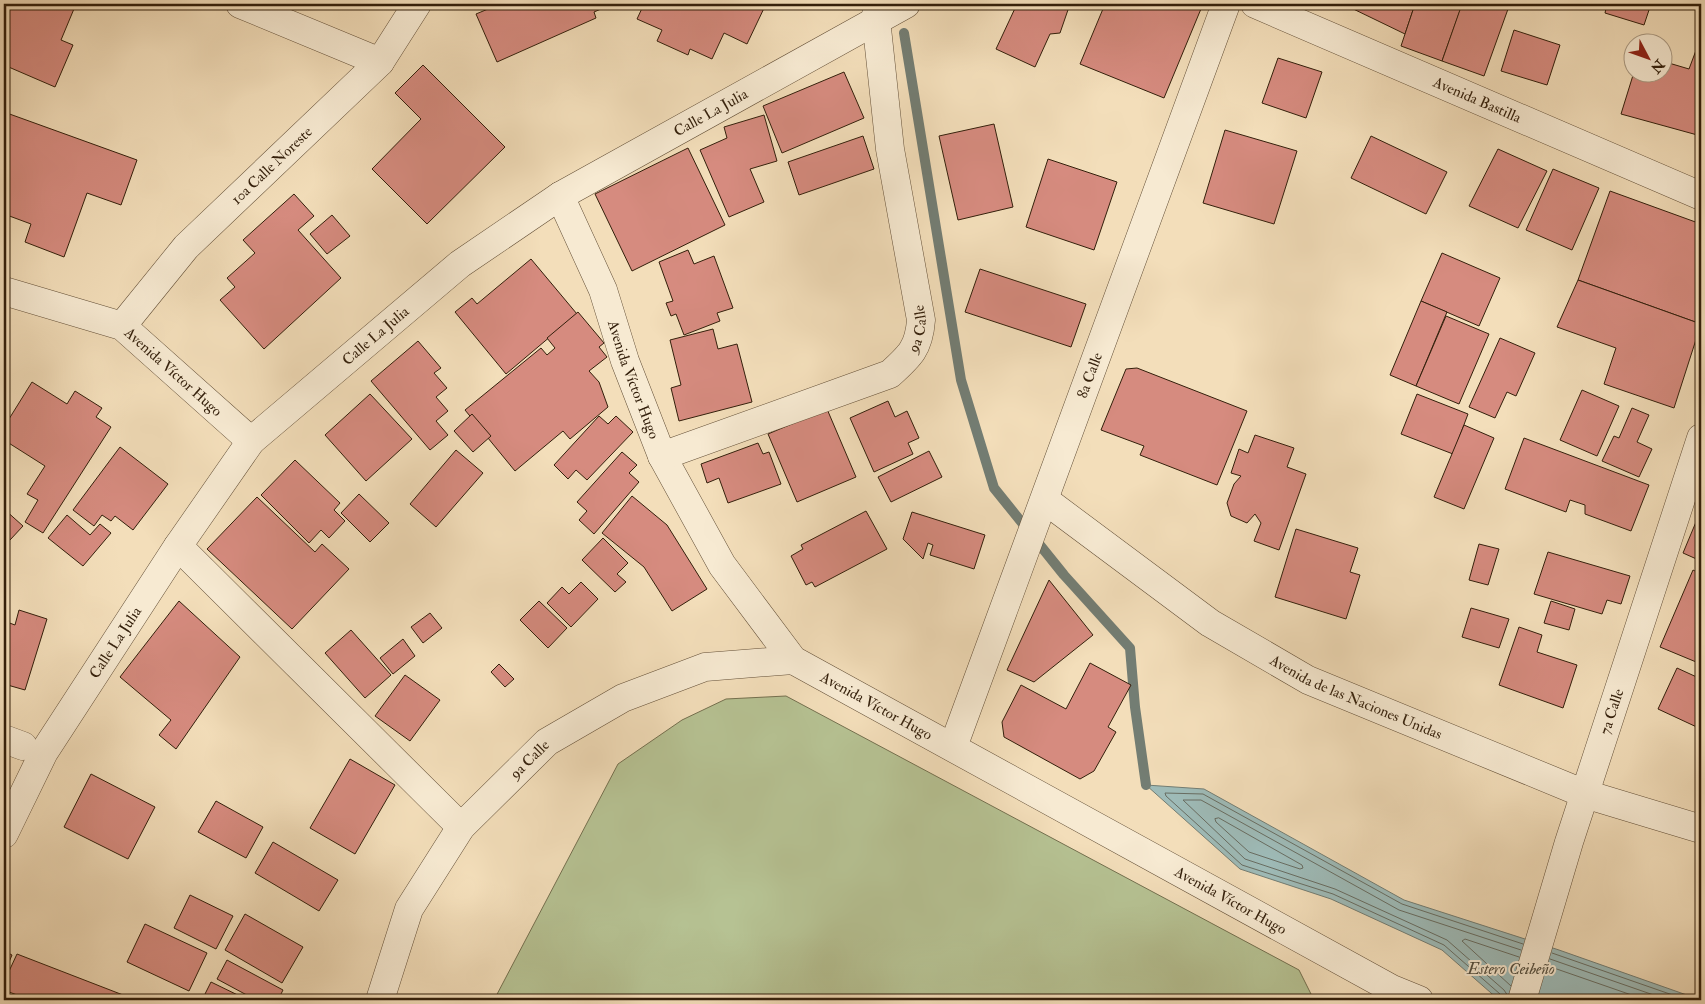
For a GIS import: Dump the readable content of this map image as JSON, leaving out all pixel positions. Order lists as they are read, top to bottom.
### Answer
{
  "streets": {
    "street": [
      "Avenida Bastilla",
      "Calle La Julia",
      "10a Calle Noreste",
      "9a Calle",
      "Avenida Víctor Hugo",
      "8a Calle",
      "Avenida de las Naciones Unidas",
      "7a Calle"
    ]
  },
  "crossings": [
    ["Calle La Julia", "9a Calle"],
    ["Calle La Julia", "Avenida Víctor Hugo"],
    ["10a Calle Noreste", "Avenida Víctor Hugo"],
    ["9a Calle", "Avenida Víctor Hugo"],
    ["Avenida Víctor Hugo", "8a Calle"],
    ["8a Calle", "Avenida de las Naciones Unidas"],
    ["Avenida de las Naciones Unidas", "7a Calle"]
  ],
  "water": ["Estero Ceibeño"],
  "north": "bottom right"
}
